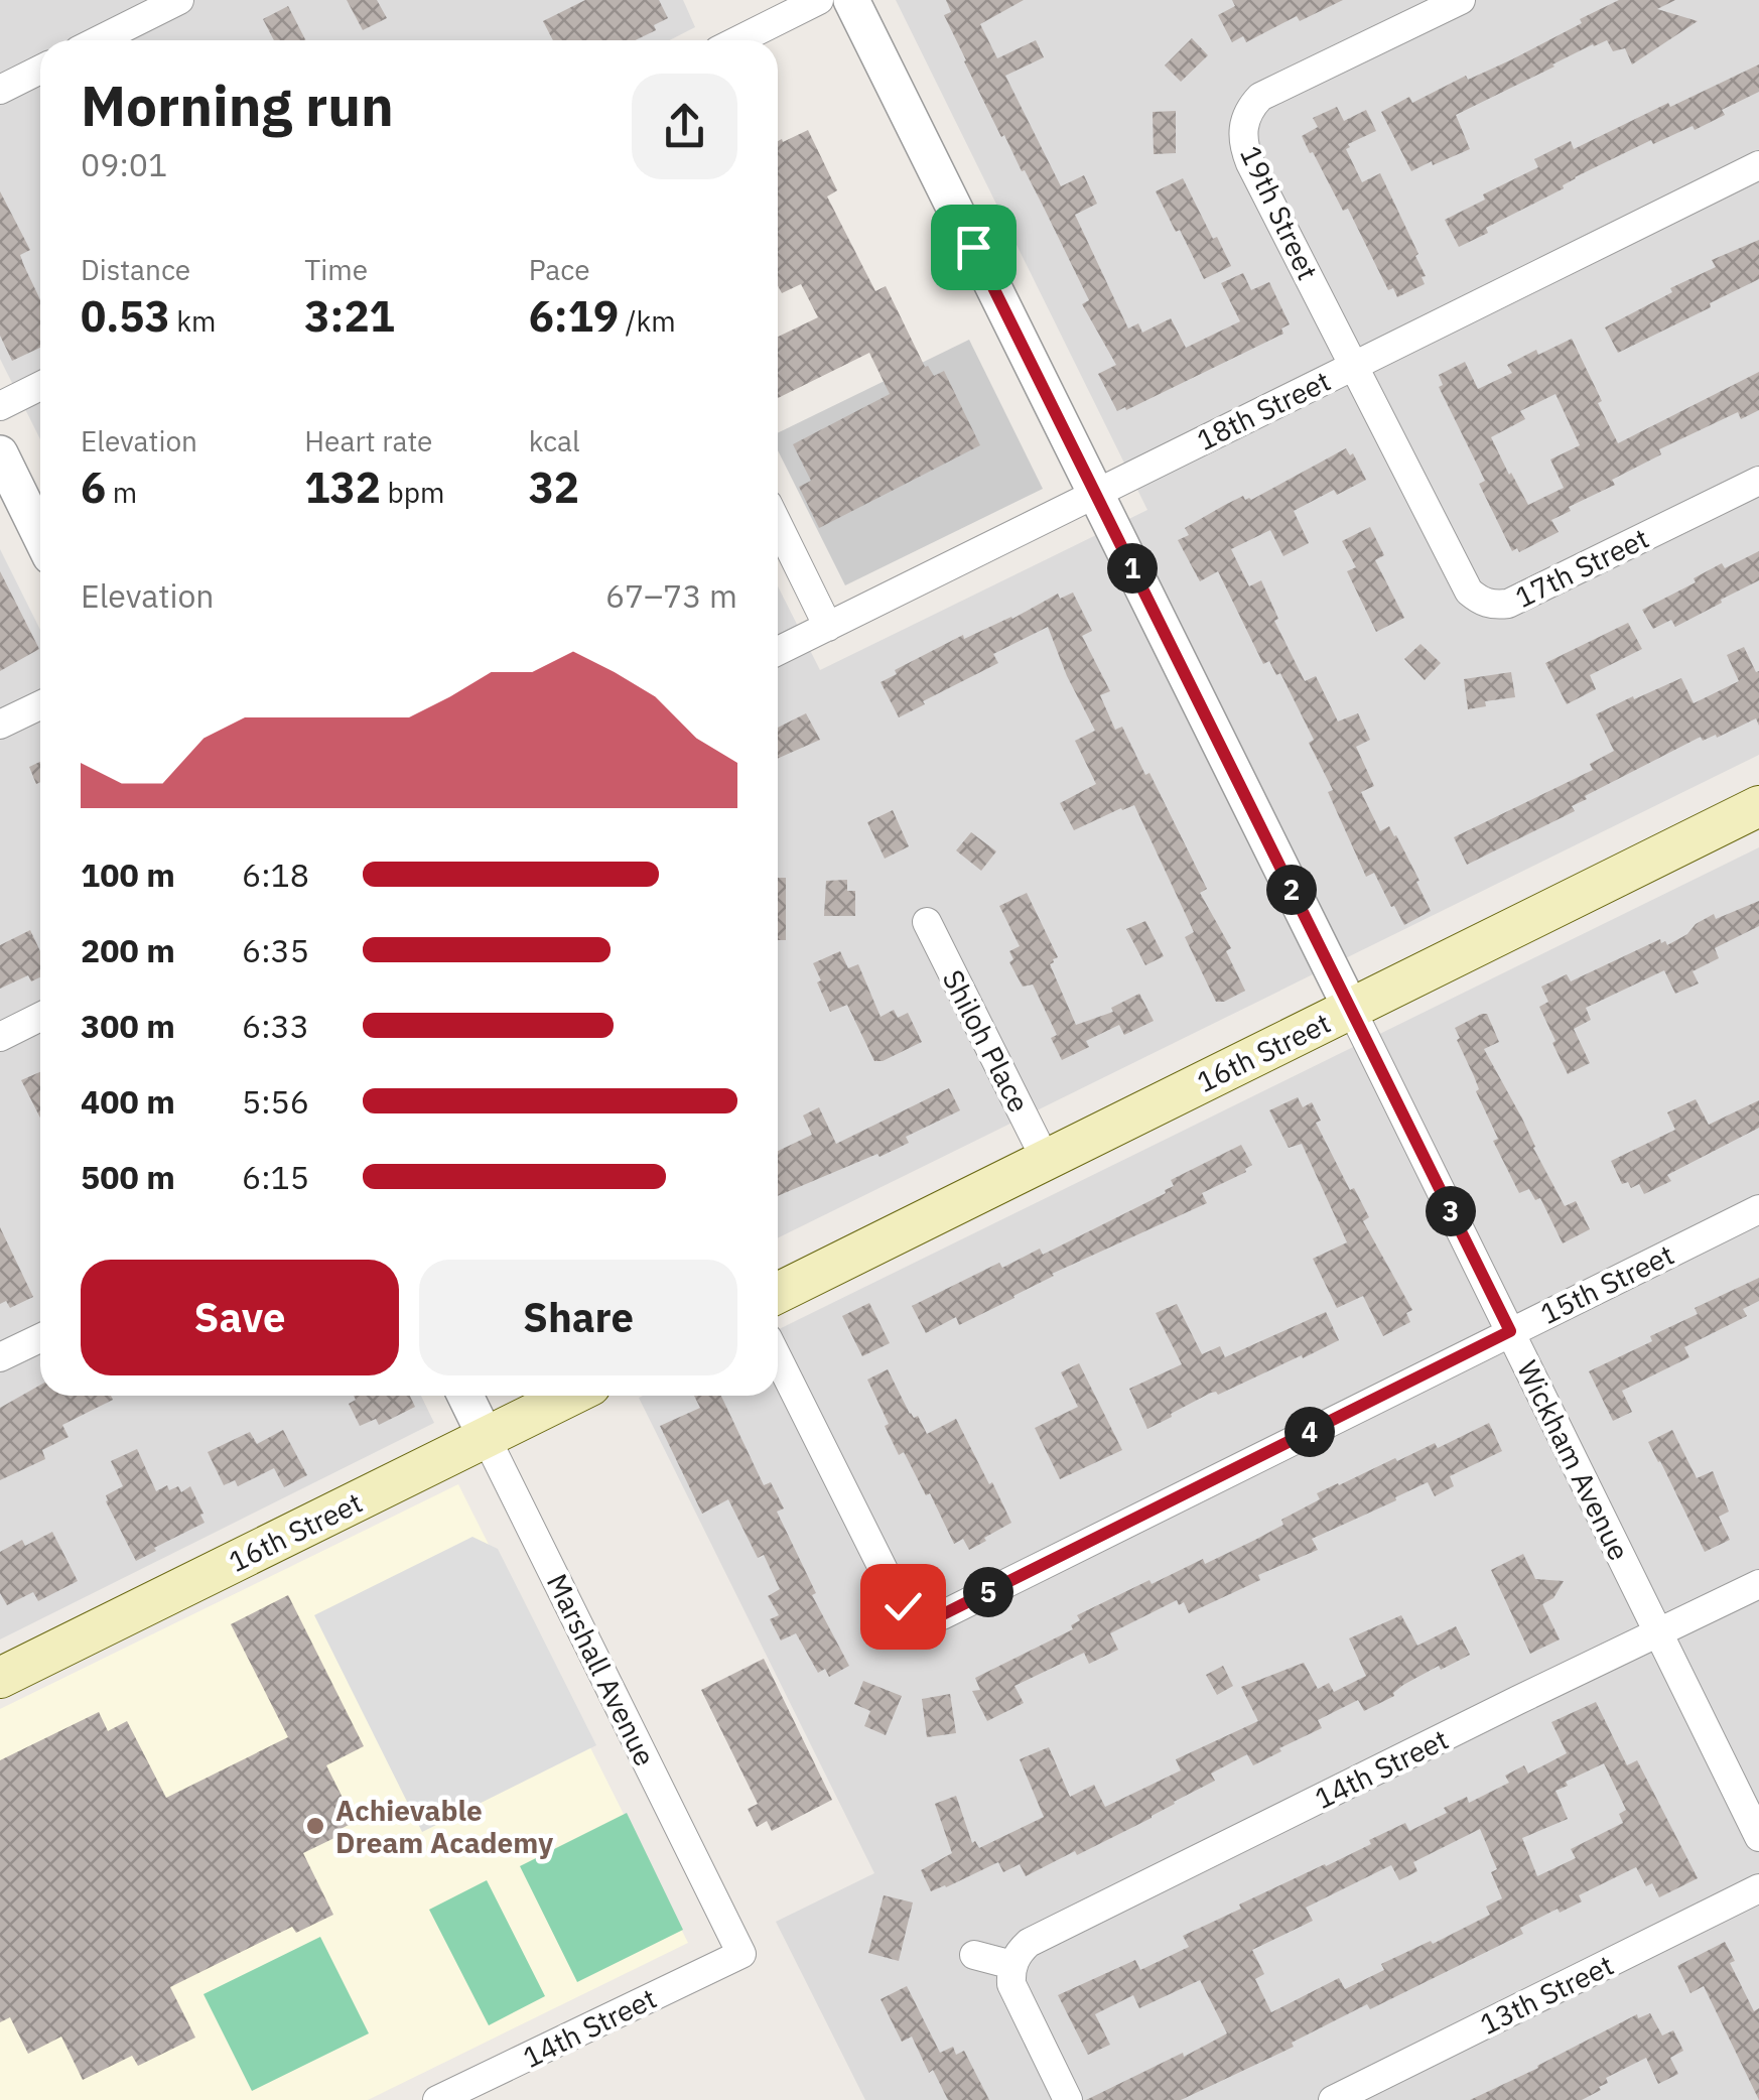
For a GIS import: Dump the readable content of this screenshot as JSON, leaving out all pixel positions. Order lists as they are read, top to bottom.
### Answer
{
  "streets": {
    "main road": ["16th Street"],
    "street": [
      "19th Street",
      "18th Street",
      "17th Street",
      "Shiloh Place",
      "15th Street",
      "Wickham Avenue",
      "Marshall Avenue",
      "14th Street",
      "13th Street"
    ]
  },
  "crossings": [
    ["19th Street", "18th Street"],
    ["19th Street", "17th Street"],
    ["18th Street", "17th Street"],
    ["18th Street", "Wickham Avenue"],
    ["Shiloh Place", "16th Street"],
    ["16th Street", "Wickham Avenue"],
    ["16th Street", "Marshall Avenue"],
    ["15th Street", "Wickham Avenue"],
    ["Wickham Avenue", "14th Street"],
    ["Marshall Avenue", "14th Street"]
  ],
  "places": ["Achievable Dream Academy"],
  "page": {
    "heading": ["Morning run", "09:01"],
    "stats": [
      ["Distance", "0.53 km"],
      ["Time", "3:21"],
      ["Pace", "6:19 /km"],
      ["Elevation", "6 m"],
      ["Heart rate", "132 bpm"],
      ["kcal", "32"]
    ],
    "pins": [
      "1",
      "2",
      "3",
      "4",
      "5"
    ],
    "chart": ["Elevation", "67–73 m"],
    "list": [
      {
        "name": "100 m",
        "note": "6:18"
      },
      {
        "name": "200 m",
        "note": "6:35"
      },
      {
        "name": "300 m",
        "note": "6:33"
      },
      {
        "name": "400 m",
        "note": "5:56"
      },
      {
        "name": "500 m",
        "note": "6:15"
      }
    ],
    "buttons": ["Save", "Share"]
  }
}
